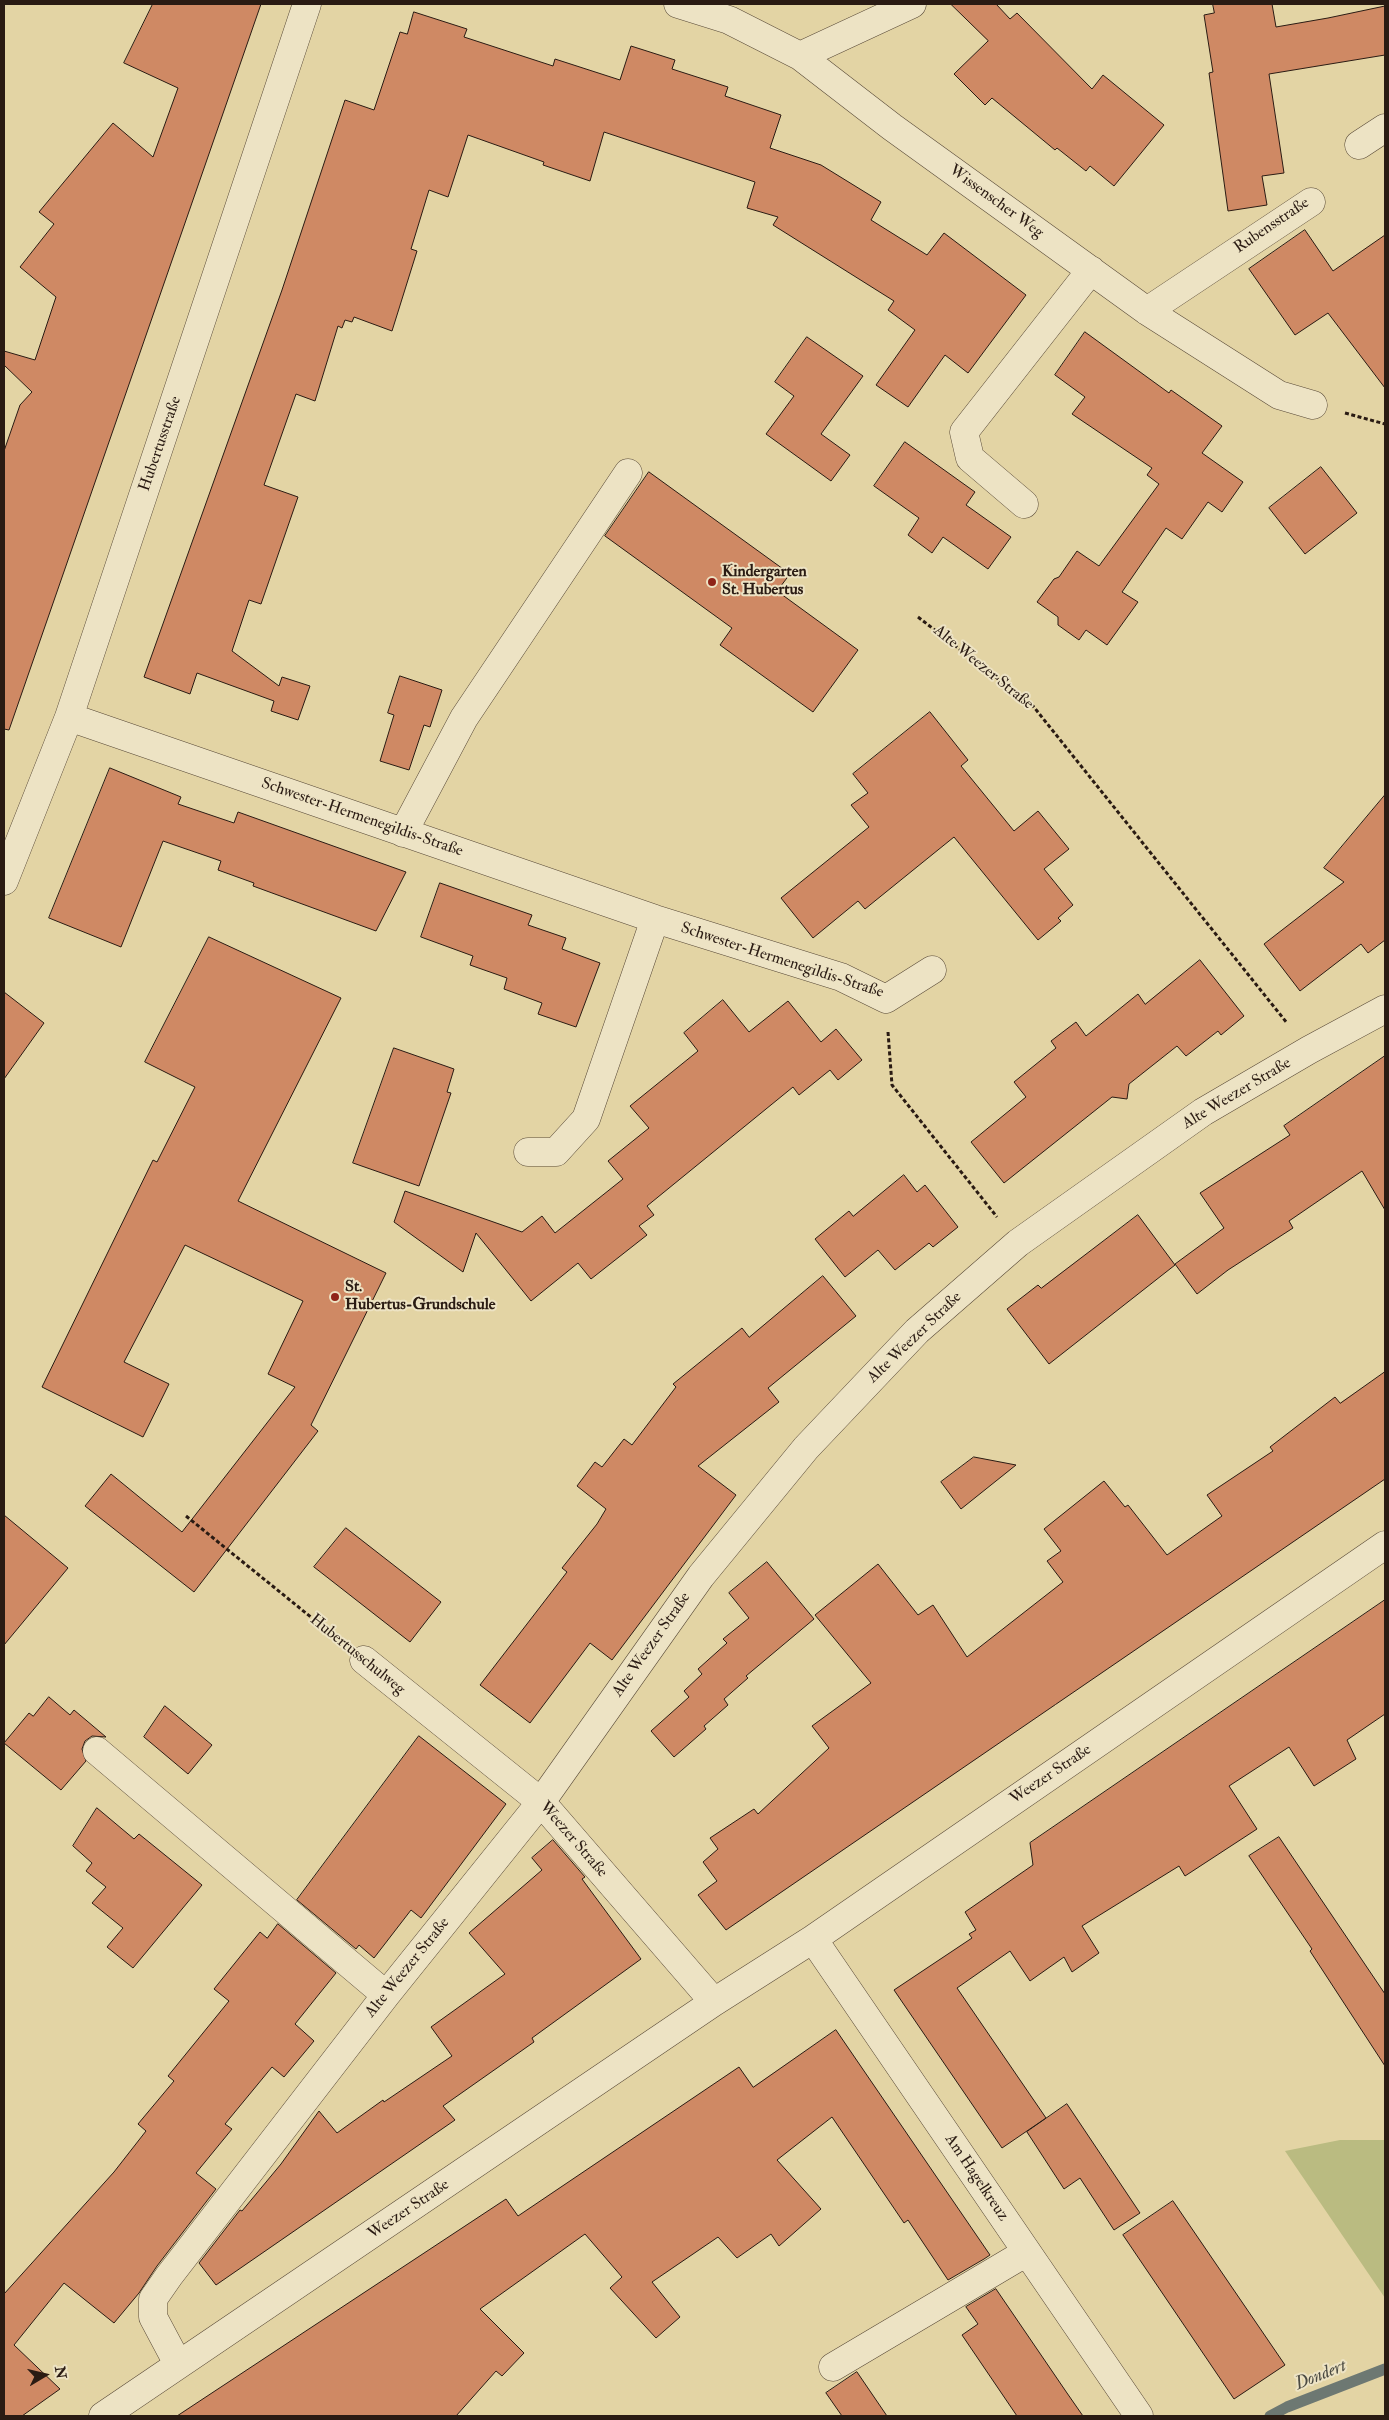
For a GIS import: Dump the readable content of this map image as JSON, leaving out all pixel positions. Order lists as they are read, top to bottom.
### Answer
{
  "streets": {
    "street": [
      "Wissenscher Weg",
      "Rubensstraße",
      "Hubertusstraße",
      "Alte Weezer Straße",
      "Schwester-Hermenegildis-Straße",
      "Hubertusschulweg",
      "Weezer Straße",
      "Am Hagelkreuz"
    ]
  },
  "crossings": [
    ["Wissenscher Weg", "Rubensstraße"],
    ["Hubertusstraße", "Schwester-Hermenegildis-Straße"],
    ["Alte Weezer Straße", "Hubertusschulweg"],
    ["Alte Weezer Straße", "Weezer Straße"],
    ["Hubertusschulweg", "Weezer Straße"],
    ["Weezer Straße", "Am Hagelkreuz"]
  ],
  "water": ["Dondert"],
  "places": ["Kindergarten St. Hubertus", "St. Hubertus-Grundschule"],
  "north": "right"
}
